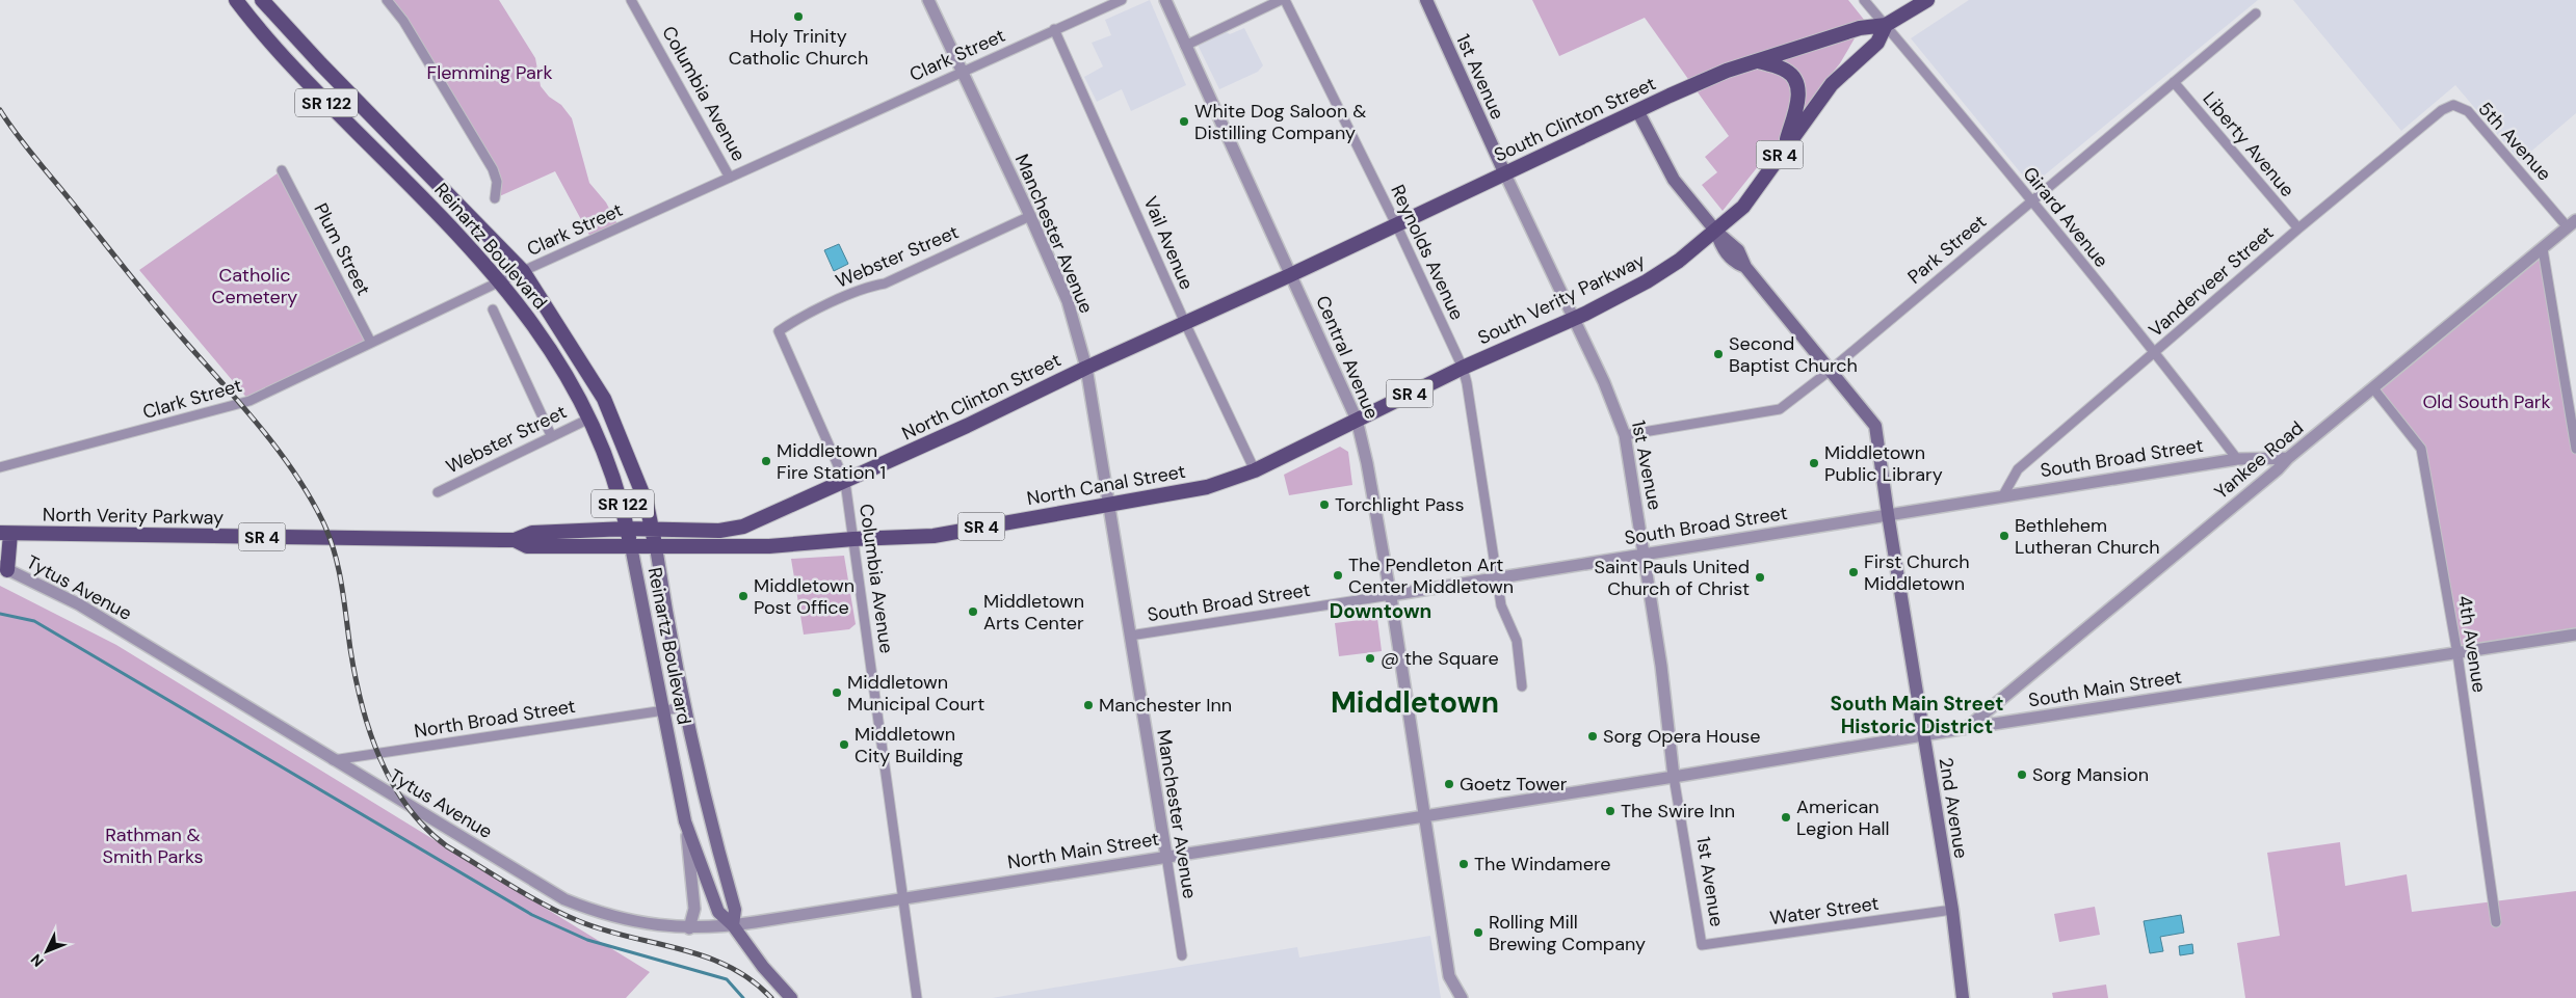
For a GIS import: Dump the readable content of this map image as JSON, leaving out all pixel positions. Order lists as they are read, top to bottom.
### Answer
{
  "streets": {
    "main road": [
      "1st Avenue",
      "SR 122",
      "South Clinton Street",
      "SR 4",
      "Reinartz Boulevard",
      "South Verity Parkway",
      "North Clinton Street",
      "North Canal Street",
      "North Verity Parkway",
      "2nd Avenue"
    ],
    "street": [
      "Clark Street",
      "Columbia Avenue",
      "5th Avenue",
      "Liberty Avenue",
      "Girard Avenue",
      "Manchester Avenue",
      "Vail Avenue",
      "Plum Street",
      "Park Street",
      "Reynolds Avenue",
      "Webster Street",
      "Vanderveer Street",
      "Central Avenue",
      "South Broad Street",
      "Yankee Road",
      "Tytus Avenue",
      "4th Avenue",
      "South Main Street",
      "North Broad Street",
      "North Main Street",
      "Water Street"
    ]
  },
  "crossings": [
    ["Clark Street", "Columbia Avenue"],
    ["Clark Street", "Manchester Avenue"],
    ["Clark Street", "Vail Avenue"],
    ["Clark Street", "Reinartz Boulevard"],
    ["Clark Street", "Plum Street"],
    ["1st Avenue", "South Clinton Street"],
    ["1st Avenue", "Park Street"],
    ["1st Avenue", "South Verity Parkway"],
    ["1st Avenue", "South Broad Street"],
    ["1st Avenue", "South Main Street"],
    ["1st Avenue", "Water Street"],
    ["Columbia Avenue", "Webster Street"],
    ["Columbia Avenue", "North Clinton Street"],
    ["Columbia Avenue", "North Canal Street"],
    ["Columbia Avenue", "Tytus Avenue"],
    ["Columbia Avenue", "North Main Street"],
    ["South Clinton Street", "Girard Avenue"],
    ["South Clinton Street", "Reynolds Avenue"],
    ["South Clinton Street", "South Verity Parkway"],
    ["South Clinton Street", "Central Avenue"],
    ["South Clinton Street", "North Clinton Street"],
    ["South Clinton Street", "2nd Avenue"],
    ["5th Avenue", "Vanderveer Street"],
    ["5th Avenue", "Yankee Road"],
    ["Liberty Avenue", "Park Street"],
    ["Liberty Avenue", "Vanderveer Street"],
    ["Girard Avenue", "Park Street"],
    ["Girard Avenue", "Vanderveer Street"],
    ["Girard Avenue", "South Verity Parkway"],
    ["Girard Avenue", "South Broad Street"],
    ["Manchester Avenue", "Webster Street"],
    ["Manchester Avenue", "North Clinton Street"],
    ["Manchester Avenue", "South Broad Street"],
    ["Manchester Avenue", "North Canal Street"],
    ["Manchester Avenue", "North Main Street"],
    ["Vail Avenue", "North Clinton Street"],
    ["Vail Avenue", "North Canal Street"],
    ["Reinartz Boulevard", "Webster Street"],
    ["Reinartz Boulevard", "North Clinton Street"],
    ["Reinartz Boulevard", "North Canal Street"],
    ["Reinartz Boulevard", "North Verity Parkway"],
    ["Reinartz Boulevard", "Tytus Avenue"],
    ["Reinartz Boulevard", "North Broad Street"],
    ["Park Street", "2nd Avenue"],
    ["Reynolds Avenue", "South Verity Parkway"],
    ["Reynolds Avenue", "South Broad Street"],
    ["Vanderveer Street", "South Broad Street"],
    ["South Verity Parkway", "Central Avenue"],
    ["South Verity Parkway", "North Canal Street"],
    ["South Verity Parkway", "2nd Avenue"],
    ["Central Avenue", "North Clinton Street"],
    ["Central Avenue", "South Broad Street"],
    ["Central Avenue", "North Canal Street"],
    ["Central Avenue", "South Main Street"],
    ["Central Avenue", "North Main Street"],
    ["North Clinton Street", "North Verity Parkway"],
    ["South Broad Street", "Yankee Road"],
    ["South Broad Street", "2nd Avenue"],
    ["Yankee Road", "4th Avenue"],
    ["Yankee Road", "South Main Street"],
    ["North Canal Street", "North Verity Parkway"],
    ["Tytus Avenue", "North Broad Street"],
    ["Tytus Avenue", "North Main Street"],
    ["4th Avenue", "South Main Street"],
    ["South Main Street", "2nd Avenue"],
    ["South Main Street", "North Main Street"],
    ["2nd Avenue", "Water Street"]
  ],
  "districts": ["Downtown", "Middletown", "South Main Street Historic District"],
  "parks": [
    "Flemming Park",
    "Catholic Cemetery",
    "Old South Park",
    "Rathman & Smith Parks"
  ],
  "places": [
    "Holy Trinity Catholic Church",
    "White Dog Saloon & Distilling Company",
    "Second Baptist Church",
    "Middletown Fire Station 1",
    "Middletown Public Library",
    "Torchlight Pass",
    "Bethlehem Lutheran Church",
    "First Church Middletown",
    "The Pendleton Art Center Middletown",
    "Saint Pauls United Church of Christ",
    "Middletown Post Office",
    "Middletown Arts Center",
    "@ the Square",
    "Middletown Municipal Court",
    "Manchester Inn",
    "Sorg Opera House",
    "Middletown City Building",
    "Sorg Mansion",
    "Goetz Tower",
    "The Swire Inn",
    "American Legion Hall",
    "The Windamere",
    "Rolling Mill Brewing Company"
  ],
  "north": "bottom left"
}
